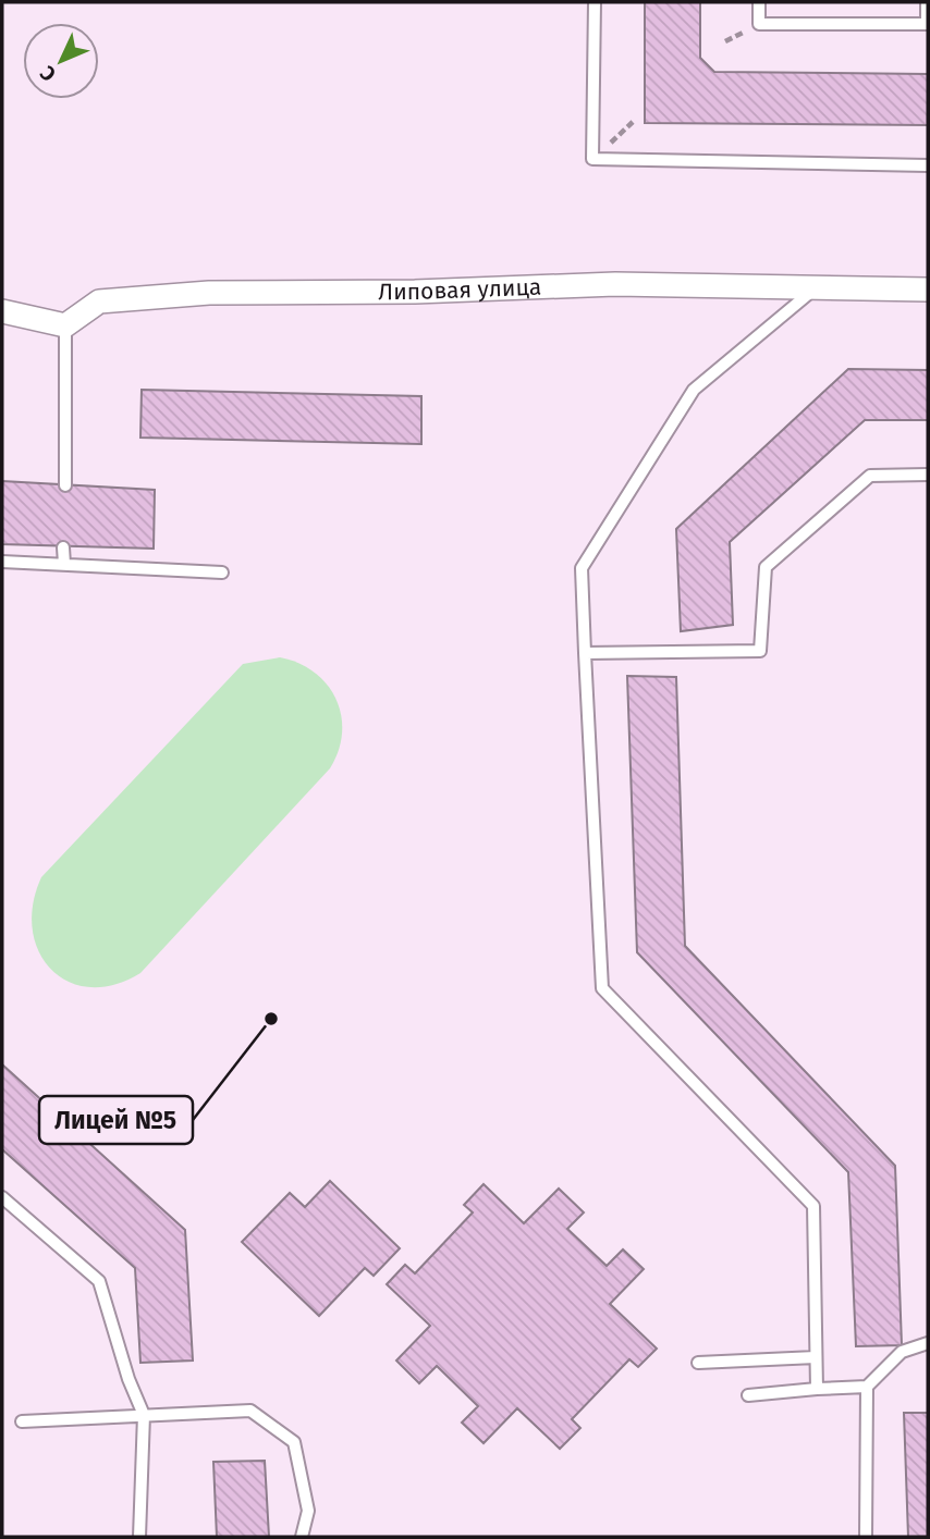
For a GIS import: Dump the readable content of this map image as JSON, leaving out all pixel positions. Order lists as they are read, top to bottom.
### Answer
{
  "streets": {
    "street": ["Липовая улица"]
  },
  "places": ["Лицей №5"],
  "north": "bottom left"
}
